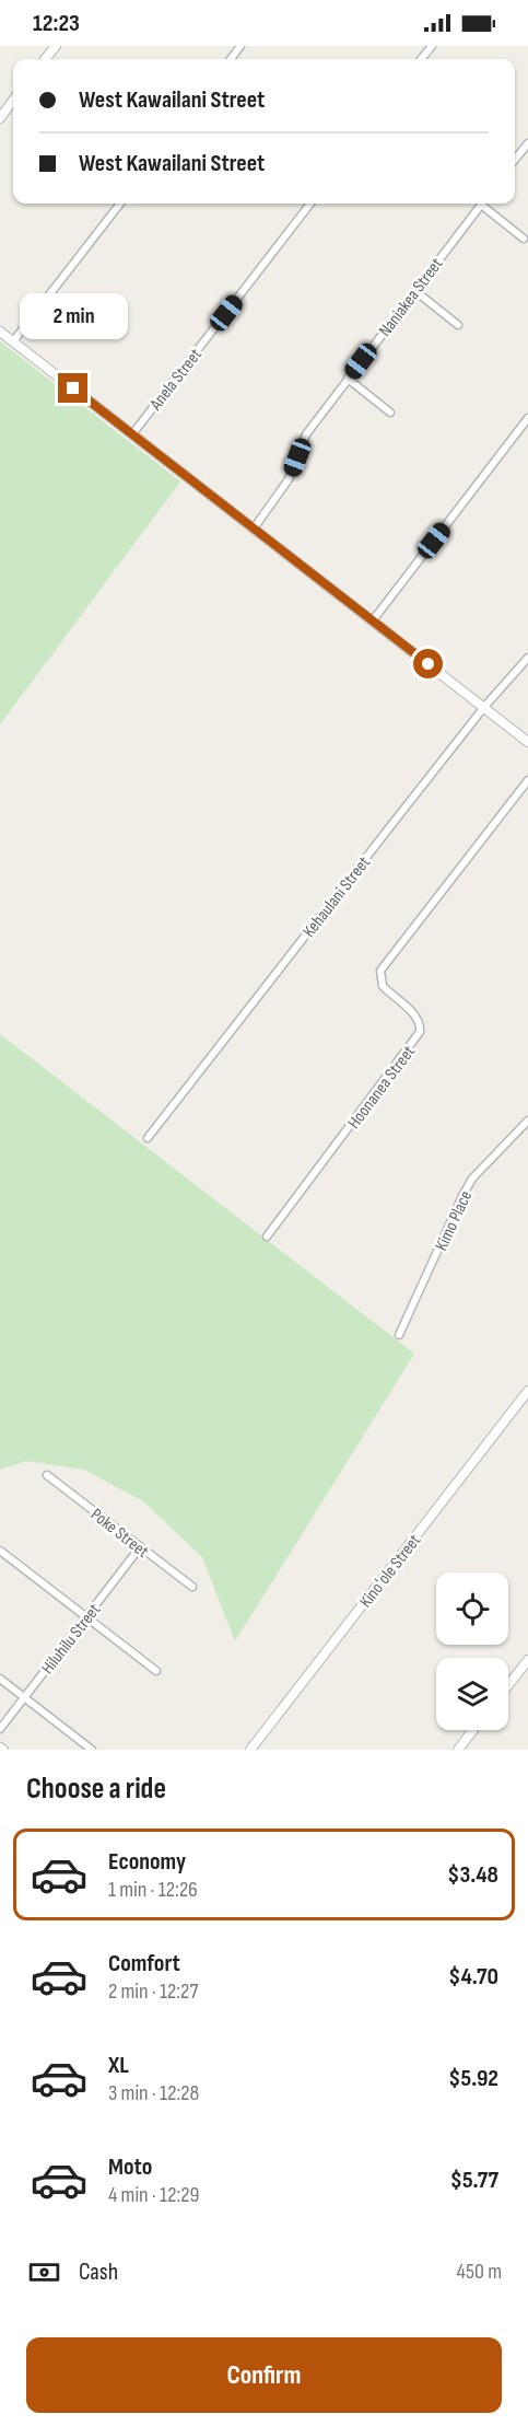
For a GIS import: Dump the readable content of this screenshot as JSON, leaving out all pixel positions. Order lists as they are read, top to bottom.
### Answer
{
  "streets": {
    "street": [
      "Naniakea Street",
      "Anela Street",
      "Kehaulani Street",
      "Hoonanea Street",
      "Kimo Place",
      "Poke Street",
      "Kinoʻole Street",
      "Hiluhilu Street"
    ]
  },
  "crossings": [
    ["Poke Street", "Hiluhilu Street"]
  ],
  "page": {
    "status": "12:23",
    "banner": ["West Kawailani Street", "West Kawailani Street"],
    "bubble": "2 min",
    "heading": "Choose a ride",
    "list": [
      {
        "name": "Economy",
        "note": "1 min · 12:26",
        "value": "$3.48"
      },
      {
        "name": "Comfort",
        "note": "2 min · 12:27",
        "value": "$4.70"
      },
      {
        "name": "XL",
        "note": "3 min · 12:28",
        "value": "$5.92"
      },
      {
        "name": "Moto",
        "note": "4 min · 12:29",
        "value": "$5.77"
      }
    ],
    "pay": ["Cash", "450 m"],
    "buttons": "Confirm"
  }
}
